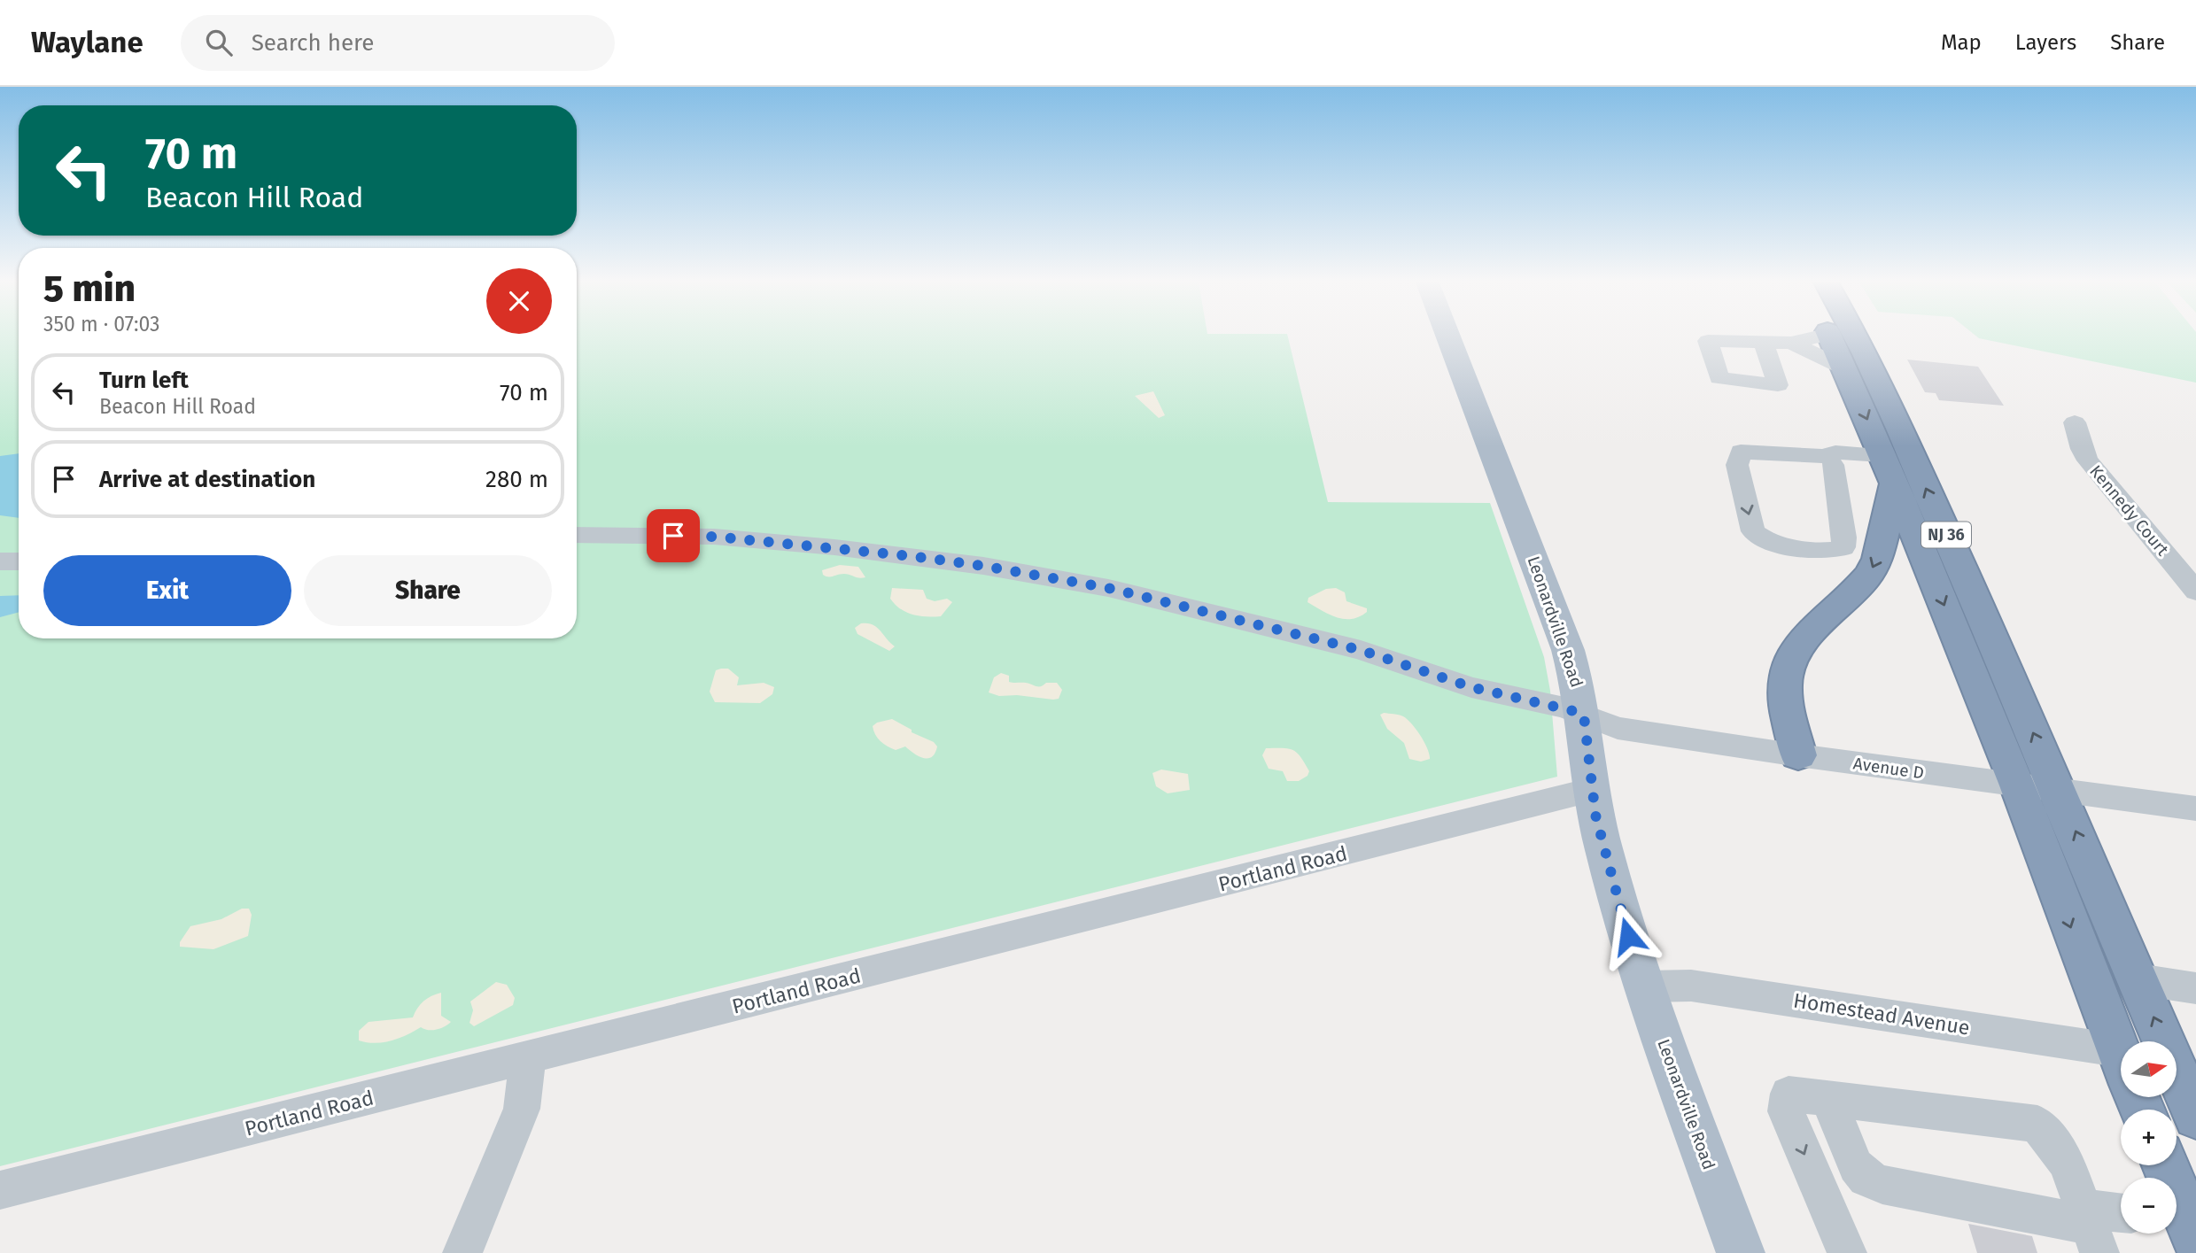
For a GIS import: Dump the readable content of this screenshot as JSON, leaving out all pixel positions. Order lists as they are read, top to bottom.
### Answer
{
  "streets": {
    "highway": ["NJ 36"],
    "main road": ["Leonardville Road"],
    "street": [
      "Kennedy Court",
      "Avenue D",
      "Portland Road",
      "Homestead Avenue"
    ]
  },
  "crossings": [
    ["NJ 36", "Avenue D"],
    ["Leonardville Road", "Avenue D"],
    ["Leonardville Road", "Portland Road"],
    ["Leonardville Road", "Homestead Avenue"]
  ],
  "north": "right",
  "page": {
    "header": "Waylane",
    "search": "Search here",
    "nav": ["Map", "Layers", "Share"],
    "turn": ["70 m", "Beacon Hill Road"],
    "heading": ["5 min", "350 m · 07:03"],
    "list": [
      {
        "name": "Turn left",
        "note": "Beacon Hill Road",
        "value": "70 m"
      },
      {
        "name": "Arrive at destination",
        "value": "280 m"
      }
    ],
    "buttons": ["Exit", "Share"],
    "map_buttons": ["+", "−"]
  }
}
